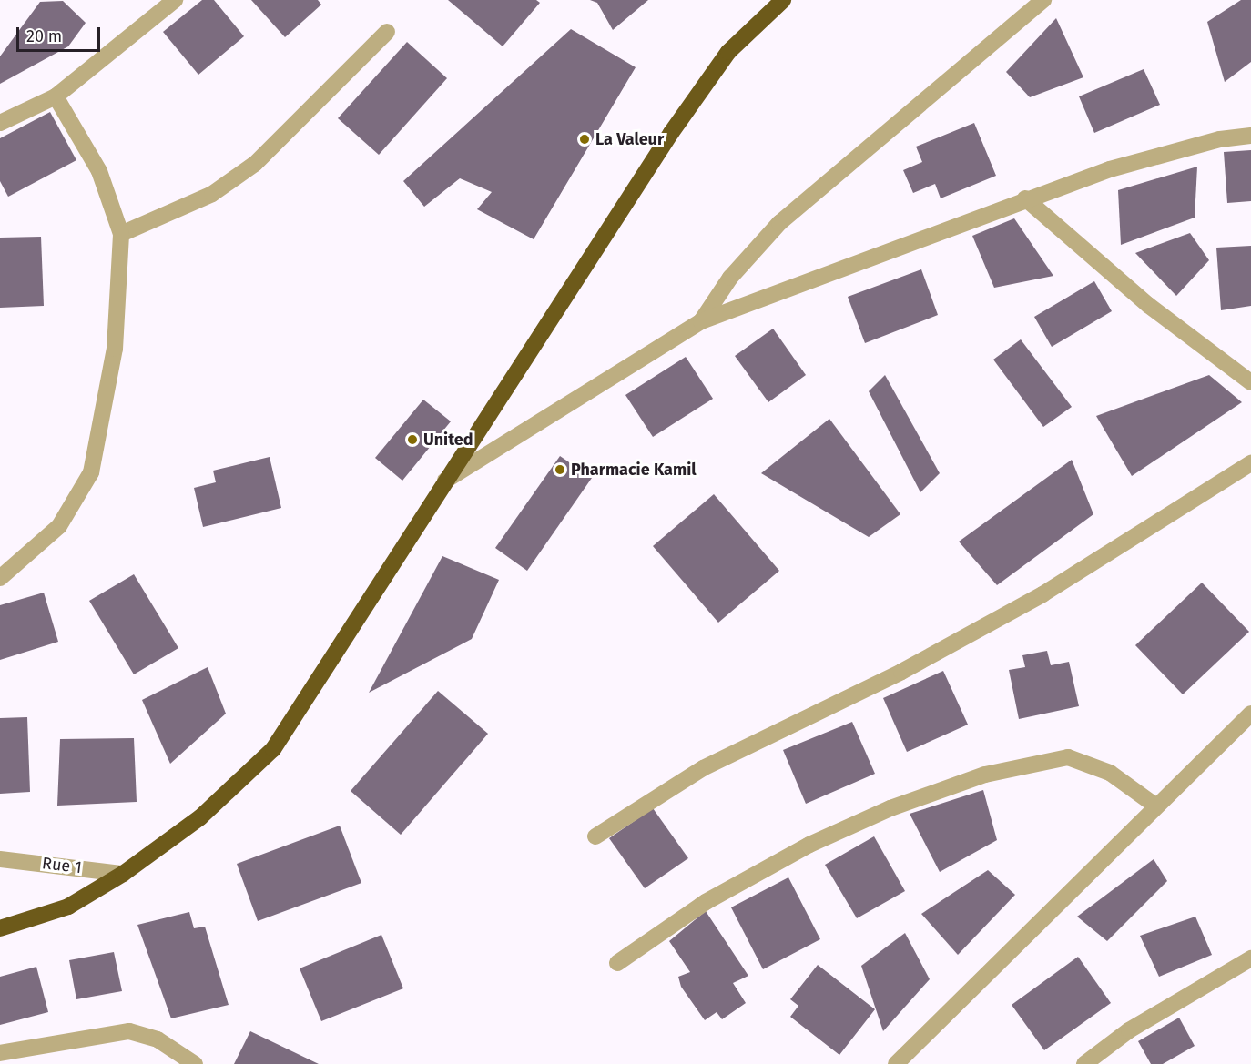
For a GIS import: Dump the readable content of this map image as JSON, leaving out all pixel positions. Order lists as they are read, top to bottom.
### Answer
{
  "streets": {
    "street": ["Rue 1"]
  },
  "places": ["La Valeur", "United", "Pharmacie Kamil"],
  "scale_bar": "20 m"
}
